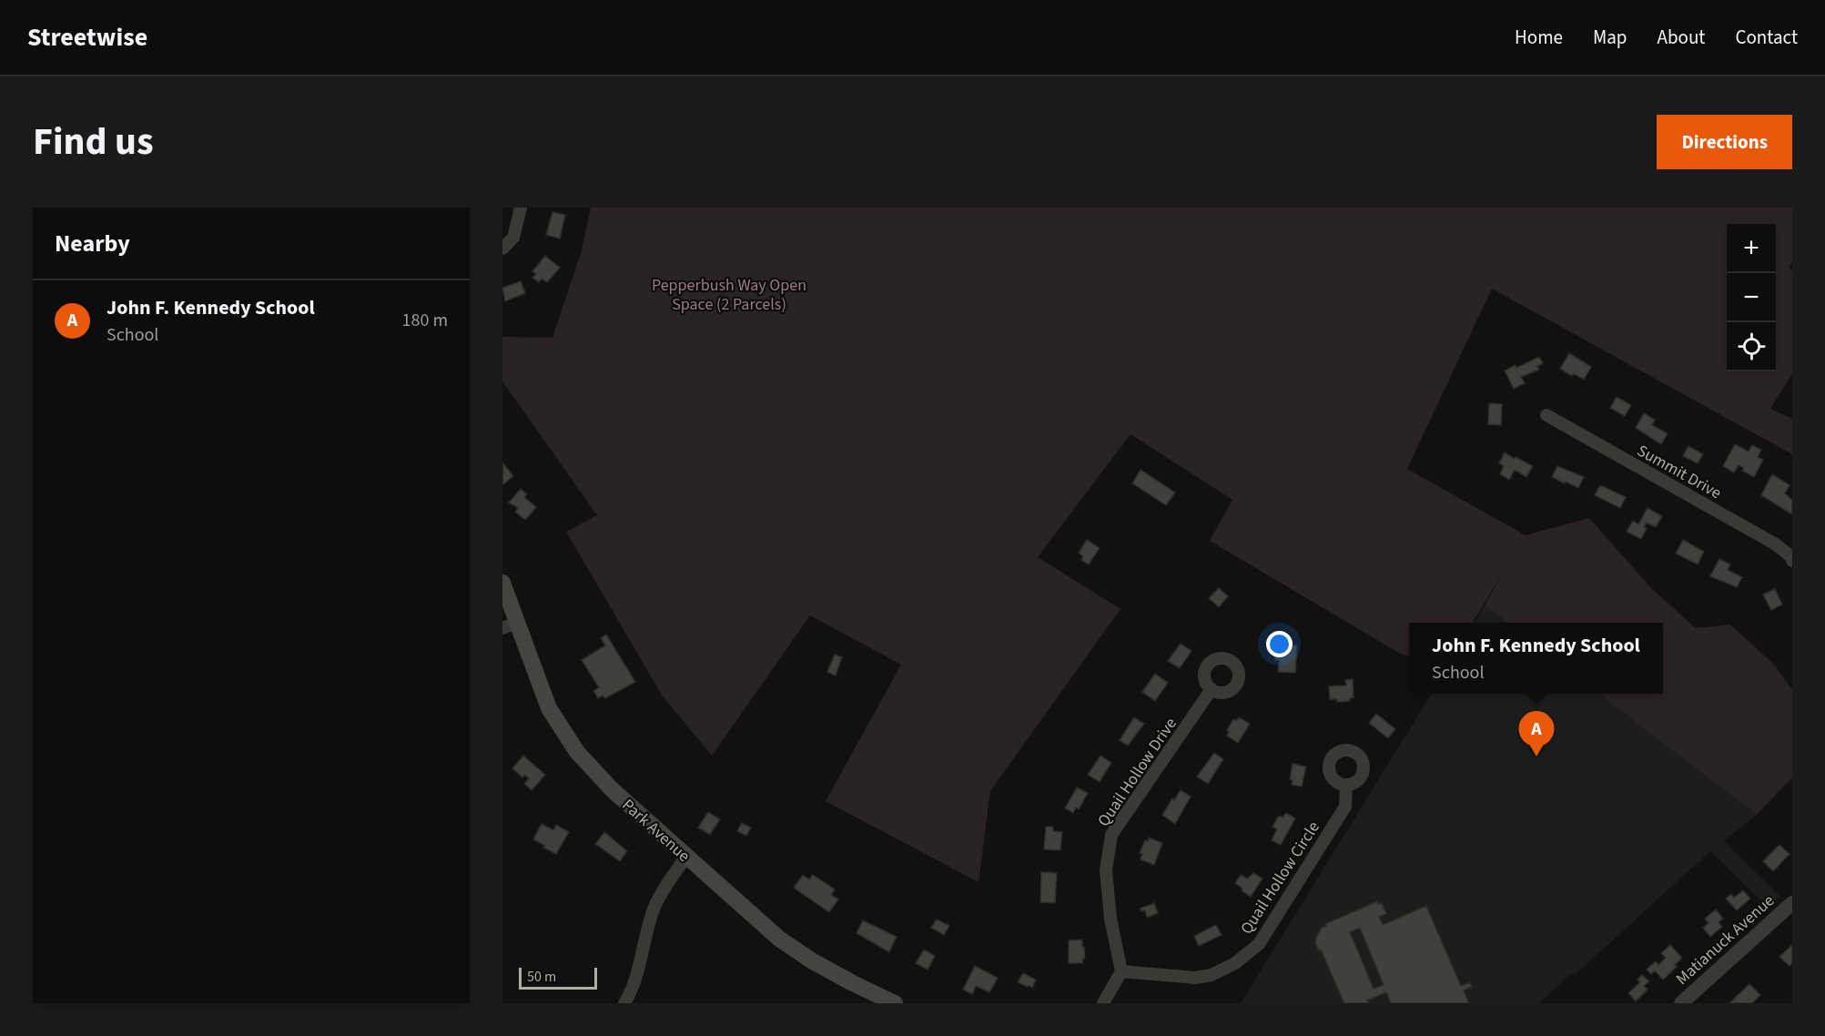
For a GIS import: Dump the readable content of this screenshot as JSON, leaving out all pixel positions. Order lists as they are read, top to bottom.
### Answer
{
  "streets": {
    "main road": ["Park Avenue"],
    "street": [
      "Summit Drive",
      "Quail Hollow Drive",
      "Quail Hollow Circle",
      "Matianuck Avenue"
    ]
  },
  "crossings": [
    ["Quail Hollow Drive", "Quail Hollow Circle"]
  ],
  "parks": ["Pepperbush Way Open Space (2 Parcels)"],
  "scale_bar": "50 m",
  "page": {
    "header": "Streetwise",
    "nav": [
      "Home",
      "Map",
      "About",
      "Contact"
    ],
    "title": "Find us",
    "buttons": "Directions",
    "heading": "Nearby",
    "map_buttons": ["+", "−"],
    "list": [
      {
        "mark": "A",
        "name": "John F. Kennedy School",
        "note": "School",
        "value": "180 m"
      }
    ],
    "popup": ["John F. Kennedy School", "School"],
    "pins": "A",
    "scale": "50 m"
  }
}
